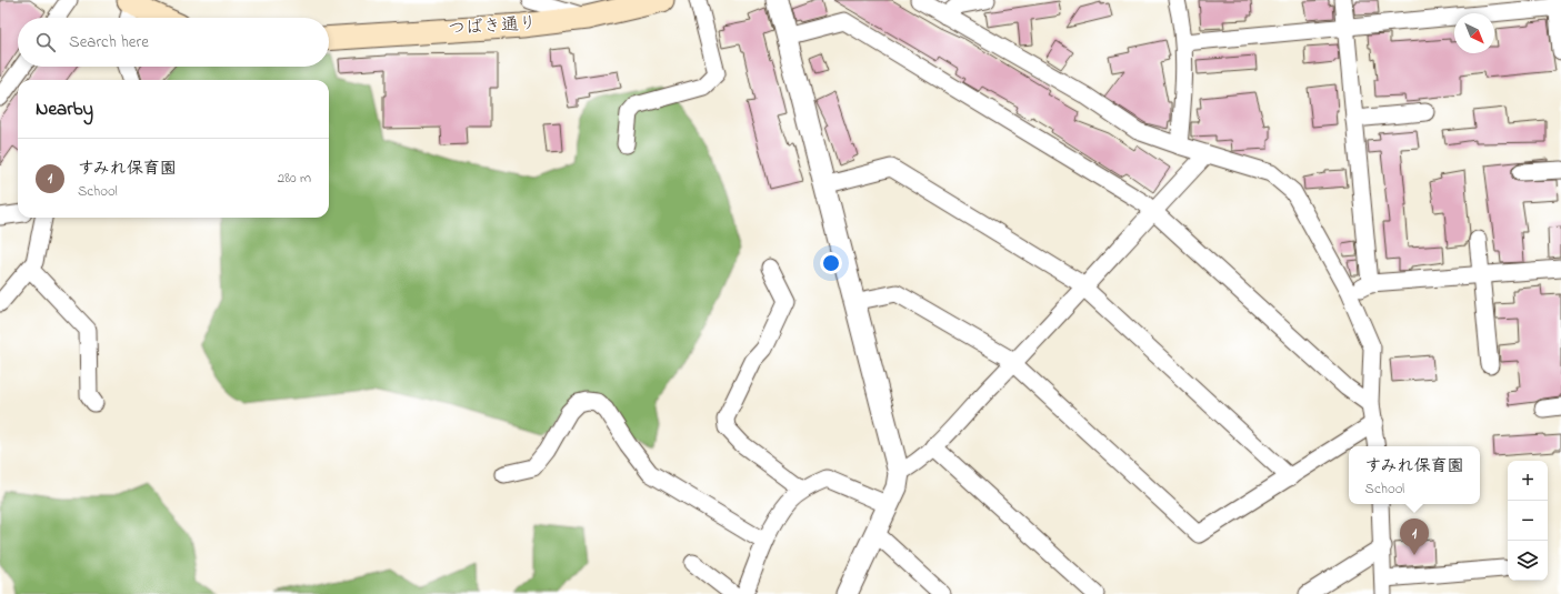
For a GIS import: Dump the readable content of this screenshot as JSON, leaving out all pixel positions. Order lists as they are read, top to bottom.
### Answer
{
  "streets": {
    "main road": ["つばき通り"]
  },
  "north": "bottom right",
  "page": {
    "search": "Search here",
    "heading": "Nearby",
    "list": [
      {
        "mark": "1",
        "name": "すみれ保育園",
        "note": "School",
        "value": "280 m"
      }
    ],
    "popup": ["すみれ保育園", "School"],
    "map_buttons": ["+", "−"],
    "pins": "1"
  }
}
